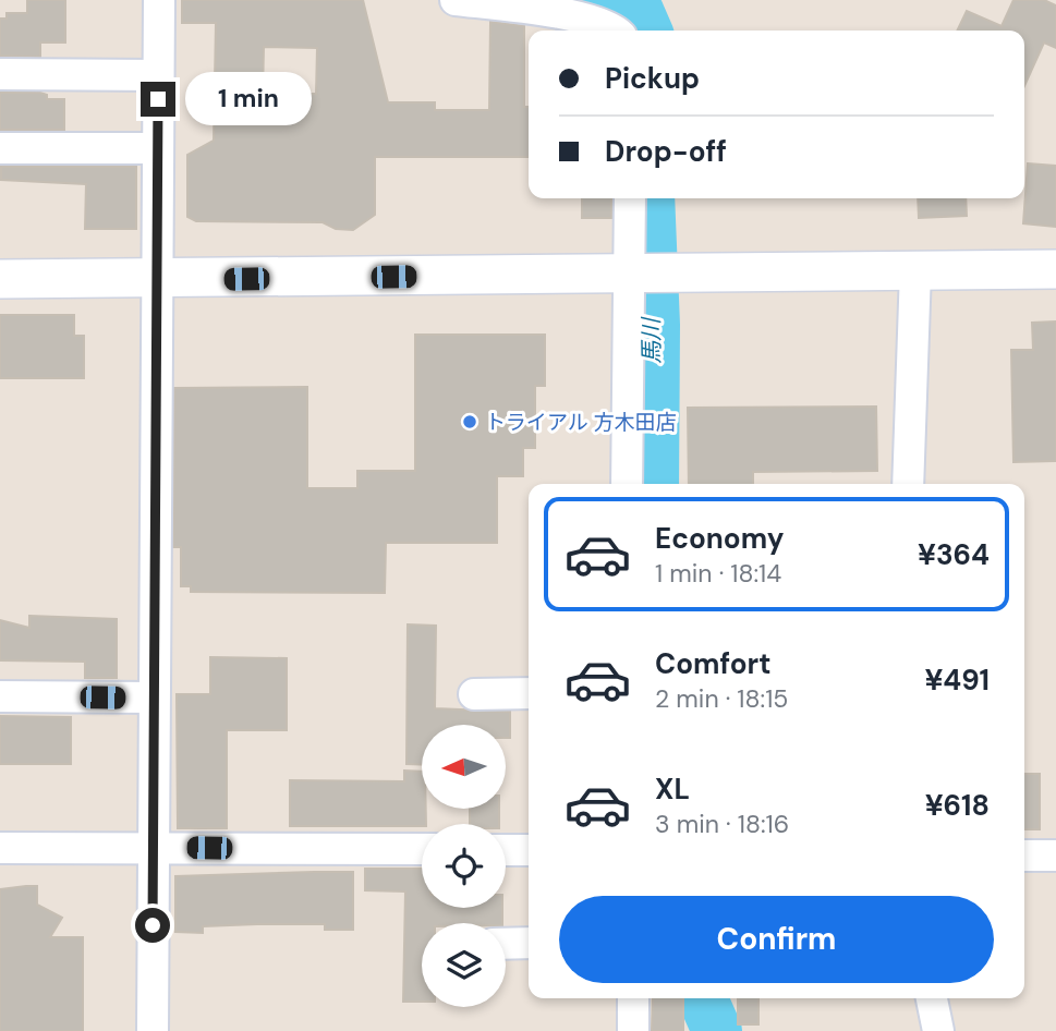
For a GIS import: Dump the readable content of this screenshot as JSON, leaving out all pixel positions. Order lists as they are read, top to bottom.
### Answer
{
  "water": ["馬川"],
  "places": ["トライアル 方木田店"],
  "north": "left",
  "page": {
    "banner": ["Pickup", "Drop-off"],
    "bubble": "1 min",
    "list": [
      {
        "name": "Economy",
        "note": "1 min · 18:14",
        "value": "¥364"
      },
      {
        "name": "Comfort",
        "note": "2 min · 18:15",
        "value": "¥491"
      },
      {
        "name": "XL",
        "note": "3 min · 18:16",
        "value": "¥618"
      }
    ],
    "buttons": "Confirm"
  }
}
